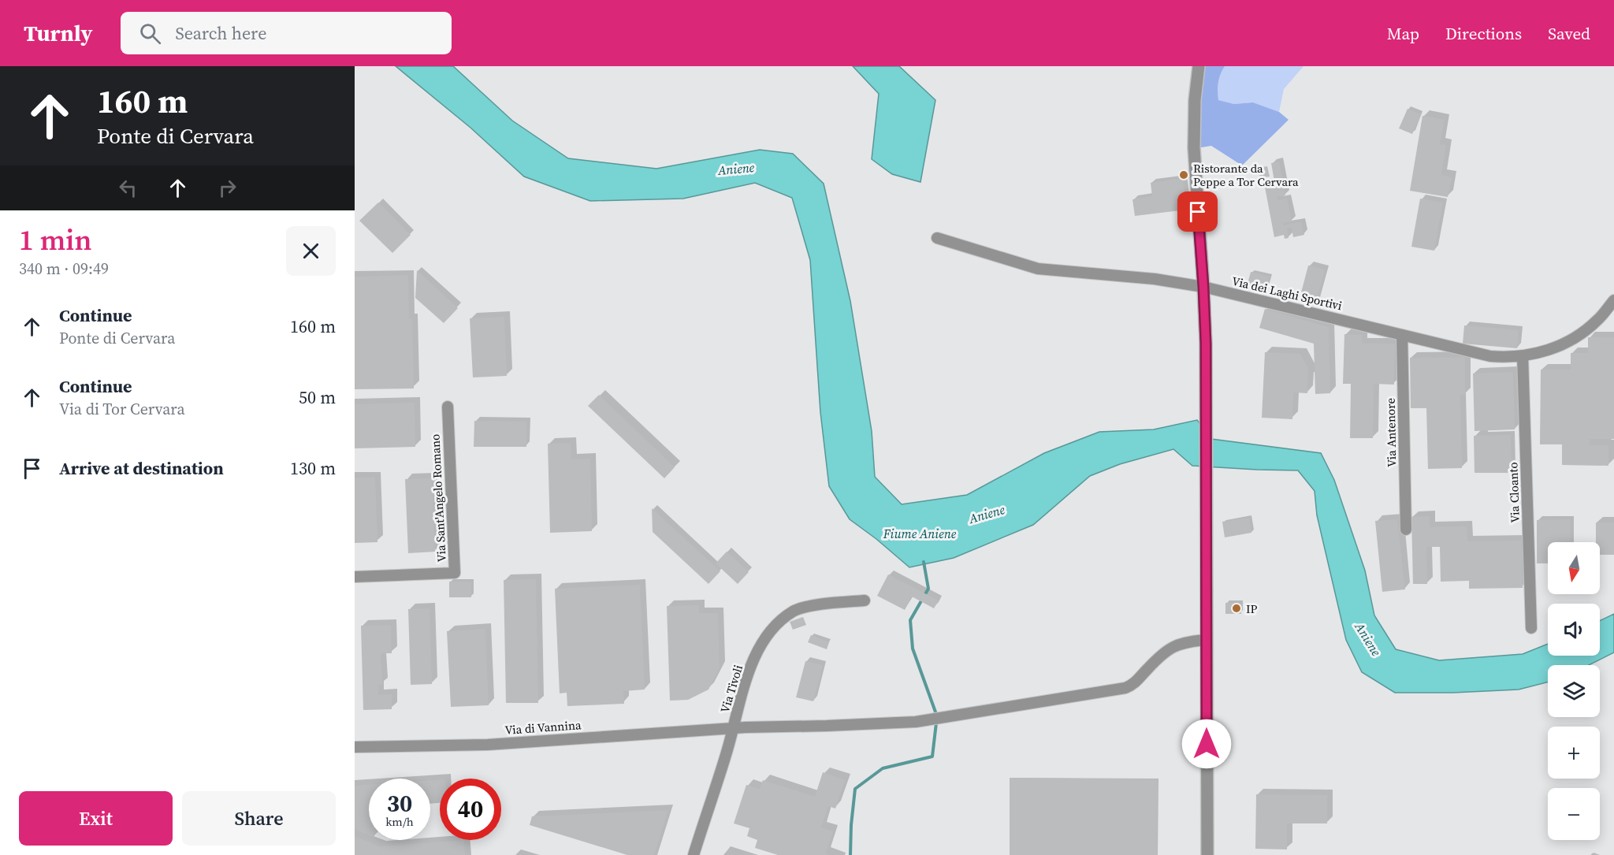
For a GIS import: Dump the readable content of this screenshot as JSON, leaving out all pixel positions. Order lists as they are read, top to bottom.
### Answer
{
  "streets": {
    "street": [
      "Via dei Laghi Sportivi",
      "Via Antenore",
      "Via Cloanto",
      "Via Sant'Angelo Romano",
      "Via Tivoli",
      "Via di Vannina"
    ]
  },
  "crossings": [
    ["Via dei Laghi Sportivi", "Via Antenore"],
    ["Via dei Laghi Sportivi", "Via Cloanto"],
    ["Via Tivoli", "Via di Vannina"]
  ],
  "water": ["Aniene", "Fiume Aniene"],
  "places": ["Ristorante da Peppe a Tor Cervara", "IP"],
  "north": "bottom",
  "page": {
    "header": "Turnly",
    "search": "Search here",
    "nav": ["Map", "Directions", "Saved"],
    "turn": ["160 m", "Ponte di Cervara"],
    "heading": ["1 min", "340 m · 09:49"],
    "list": [
      {
        "name": "Continue",
        "note": "Ponte di Cervara",
        "value": "160 m"
      },
      {
        "name": "Continue",
        "note": "Via di Tor Cervara",
        "value": "50 m"
      },
      {
        "name": "Arrive at destination",
        "value": "130 m"
      }
    ],
    "map_buttons": ["+", "−"],
    "speed": "30 km/h",
    "limit": "40",
    "buttons": ["Exit", "Share"]
  }
}
